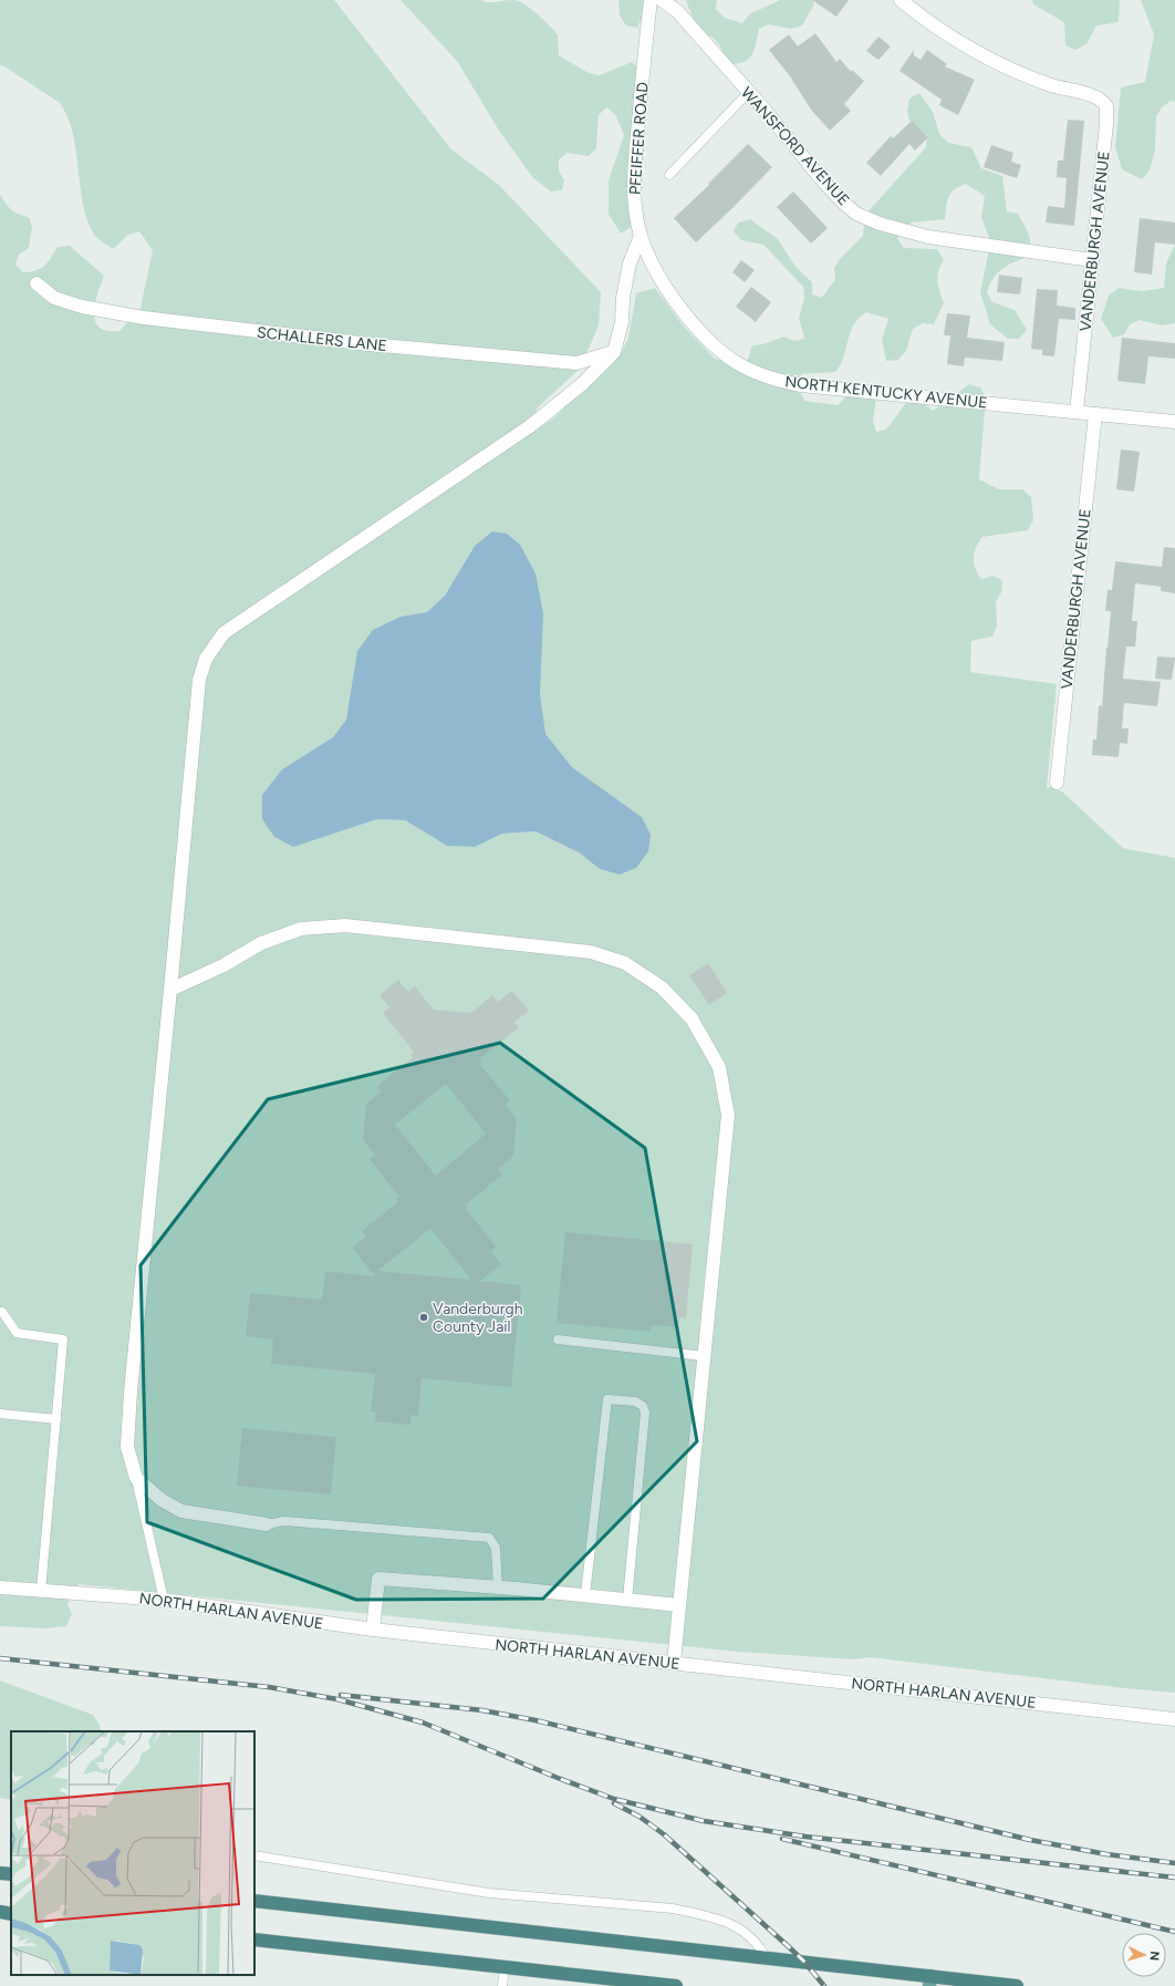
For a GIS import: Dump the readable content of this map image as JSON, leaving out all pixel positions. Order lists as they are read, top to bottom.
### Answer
{
  "streets": {
    "street": [
      "PFEIFFER ROAD",
      "WANSFORD AVENUE",
      "VANDERBURGH AVENUE",
      "SCHALLERS LANE",
      "NORTH KENTUCKY AVENUE",
      "NORTH HARLAN AVENUE"
    ]
  },
  "crossings": [
    ["PFEIFFER ROAD", "NORTH KENTUCKY AVENUE"],
    ["WANSFORD AVENUE", "VANDERBURGH AVENUE"],
    ["VANDERBURGH AVENUE", "NORTH KENTUCKY AVENUE"]
  ],
  "places": ["Vanderburgh County Jail"],
  "north": "right"
}
